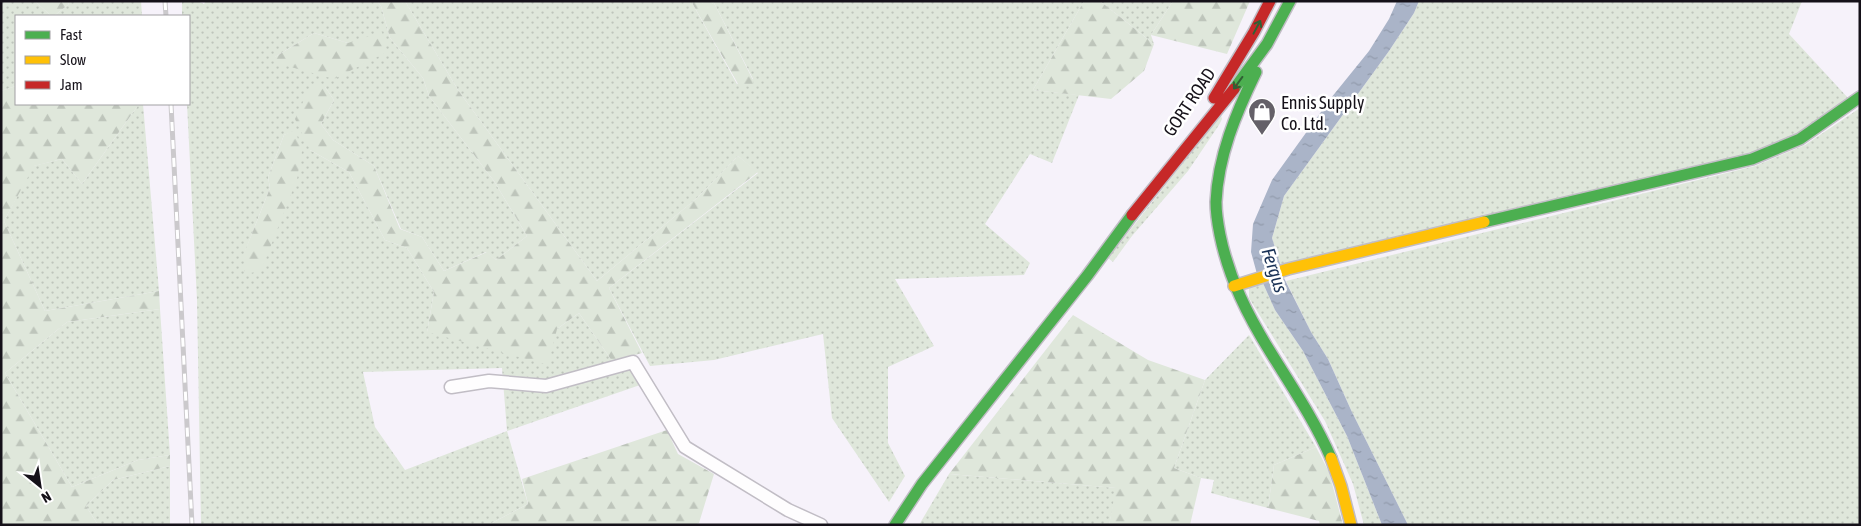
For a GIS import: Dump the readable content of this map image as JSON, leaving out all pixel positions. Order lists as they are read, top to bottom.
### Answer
{
  "streets": {
    "street": ["GORT ROAD"]
  },
  "water": ["Fergus"],
  "places": {
    "shop": ["Ennis Supply Co. Ltd."]
  },
  "legend": ["Fast", "Slow", "Jam"],
  "north": "bottom right"
}
